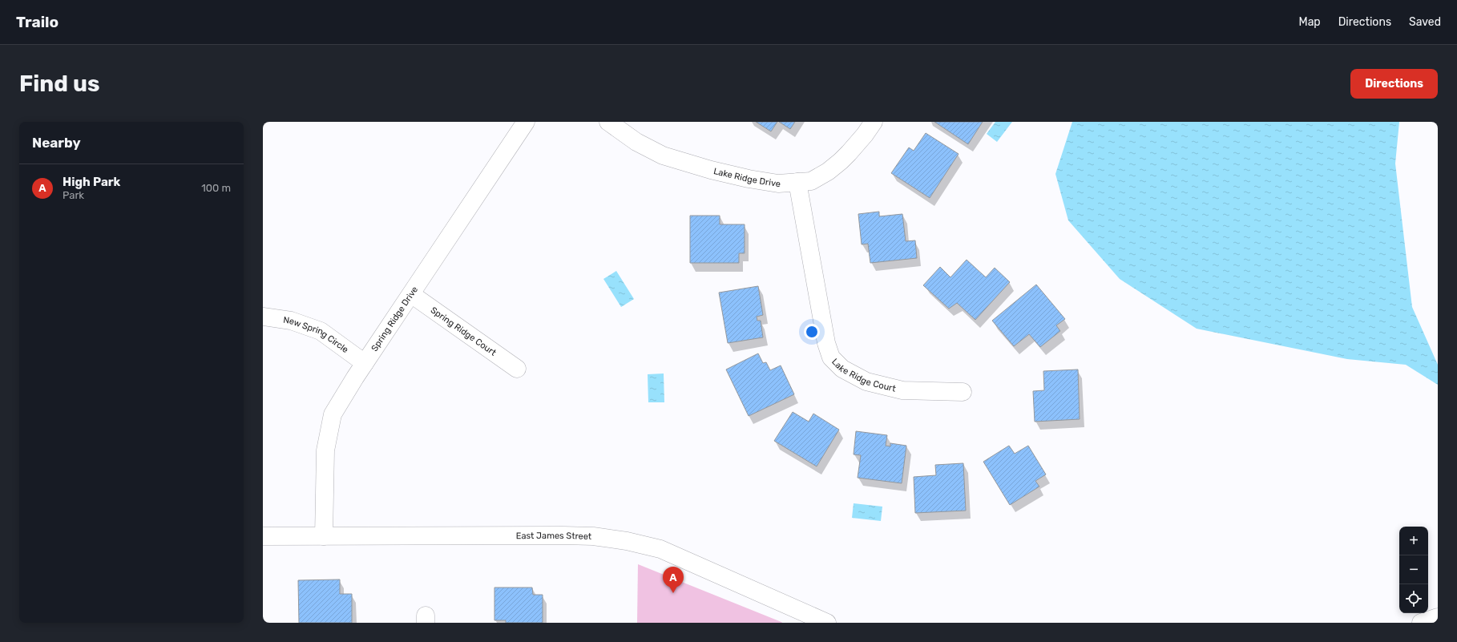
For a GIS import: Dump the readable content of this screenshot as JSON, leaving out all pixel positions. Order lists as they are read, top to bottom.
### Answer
{
  "streets": {
    "street": [
      "Lake Ridge Drive",
      "Spring Ridge Drive",
      "Spring Ridge Court",
      "New Spring Circle",
      "Lake Ridge Court",
      "East James Street"
    ]
  },
  "crossings": [
    ["Lake Ridge Drive", "Lake Ridge Court"],
    ["Spring Ridge Drive", "Spring Ridge Court"],
    ["Spring Ridge Drive", "New Spring Circle"],
    ["Spring Ridge Drive", "East James Street"]
  ],
  "page": {
    "header": "Trailo",
    "nav": ["Map", "Directions", "Saved"],
    "buttons": "Directions",
    "title": "Find us",
    "heading": "Nearby",
    "list": [
      {
        "mark": "A",
        "name": "High Park",
        "note": "Park",
        "value": "100 m"
      }
    ],
    "map_buttons": ["+", "−"],
    "pins": "A"
  }
}
